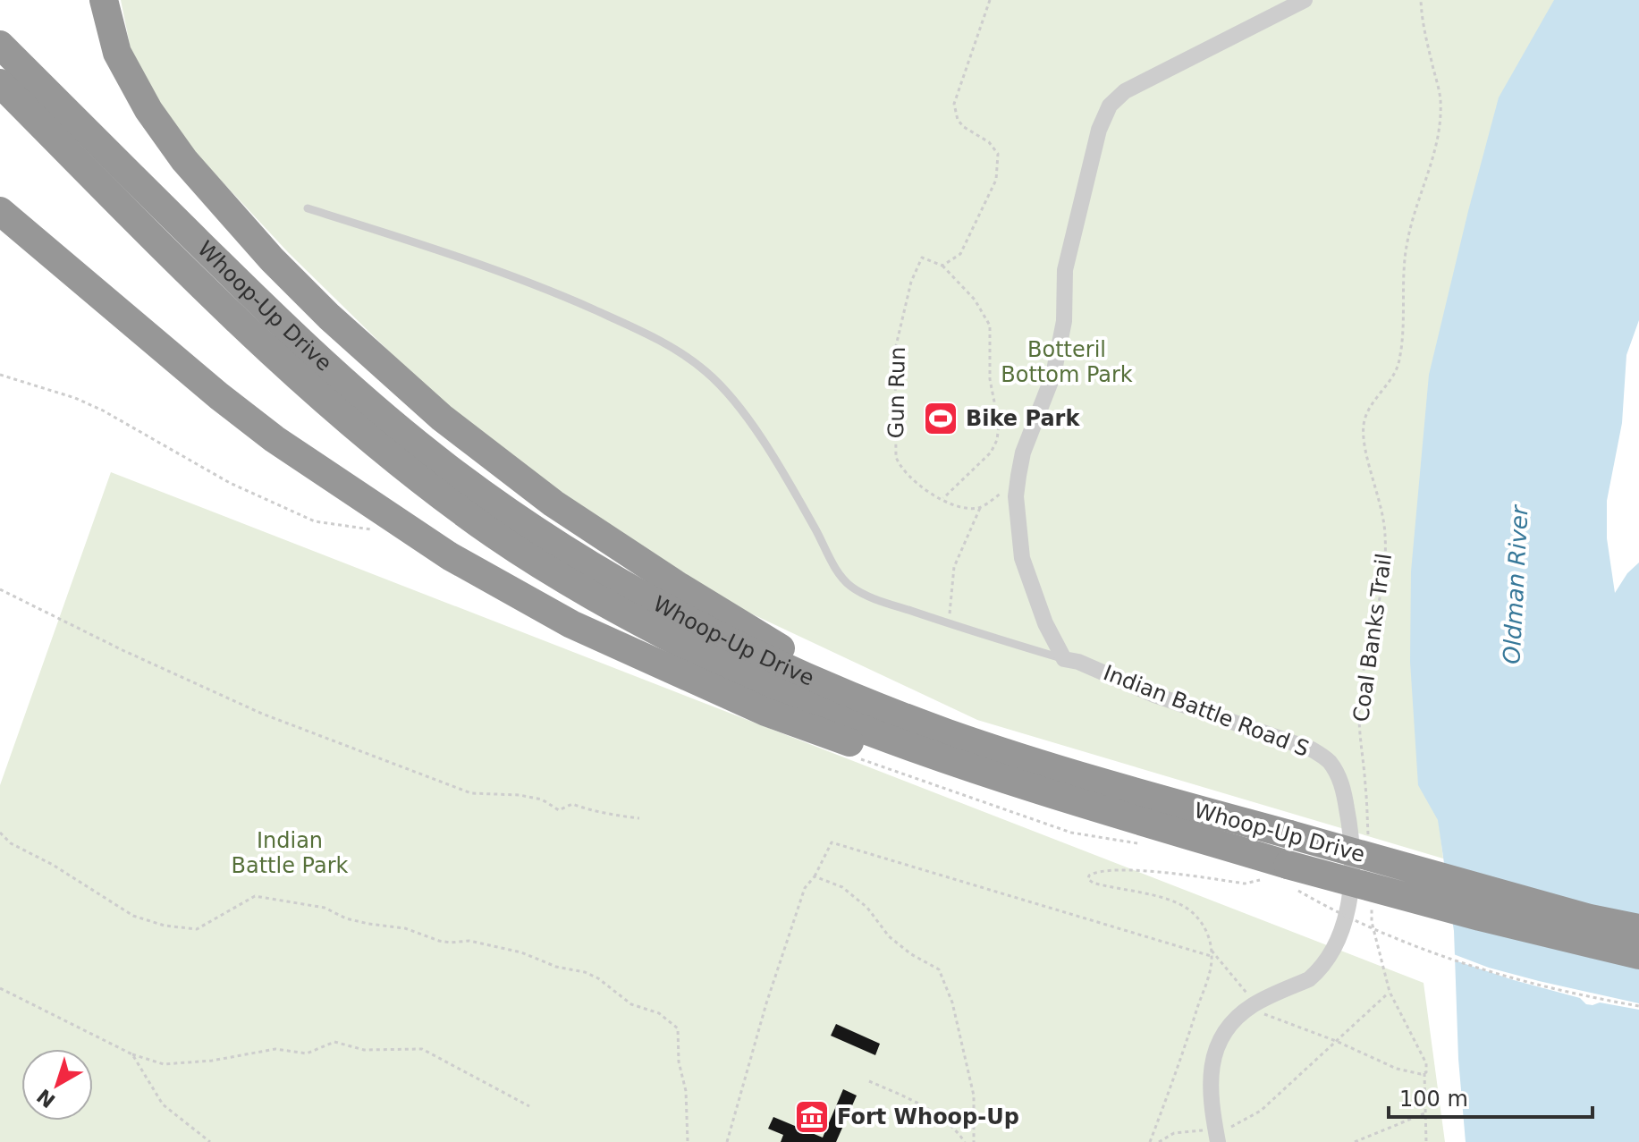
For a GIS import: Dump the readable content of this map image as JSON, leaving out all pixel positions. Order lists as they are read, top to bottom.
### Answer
{
  "streets": {
    "highway": ["Whoop-Up Drive"],
    "street": ["Indian Battle Road S"],
    "path": ["Gun Run", "Coal Banks Trail"]
  },
  "water": ["Oldman River"],
  "parks": ["Botteril Bottom Park", "Indian Battle Park"],
  "places": {
    "sports": ["Bike Park"],
    "museum": ["Fort Whoop-Up"]
  },
  "scale_bar": "100 m",
  "north": "bottom left"
}
